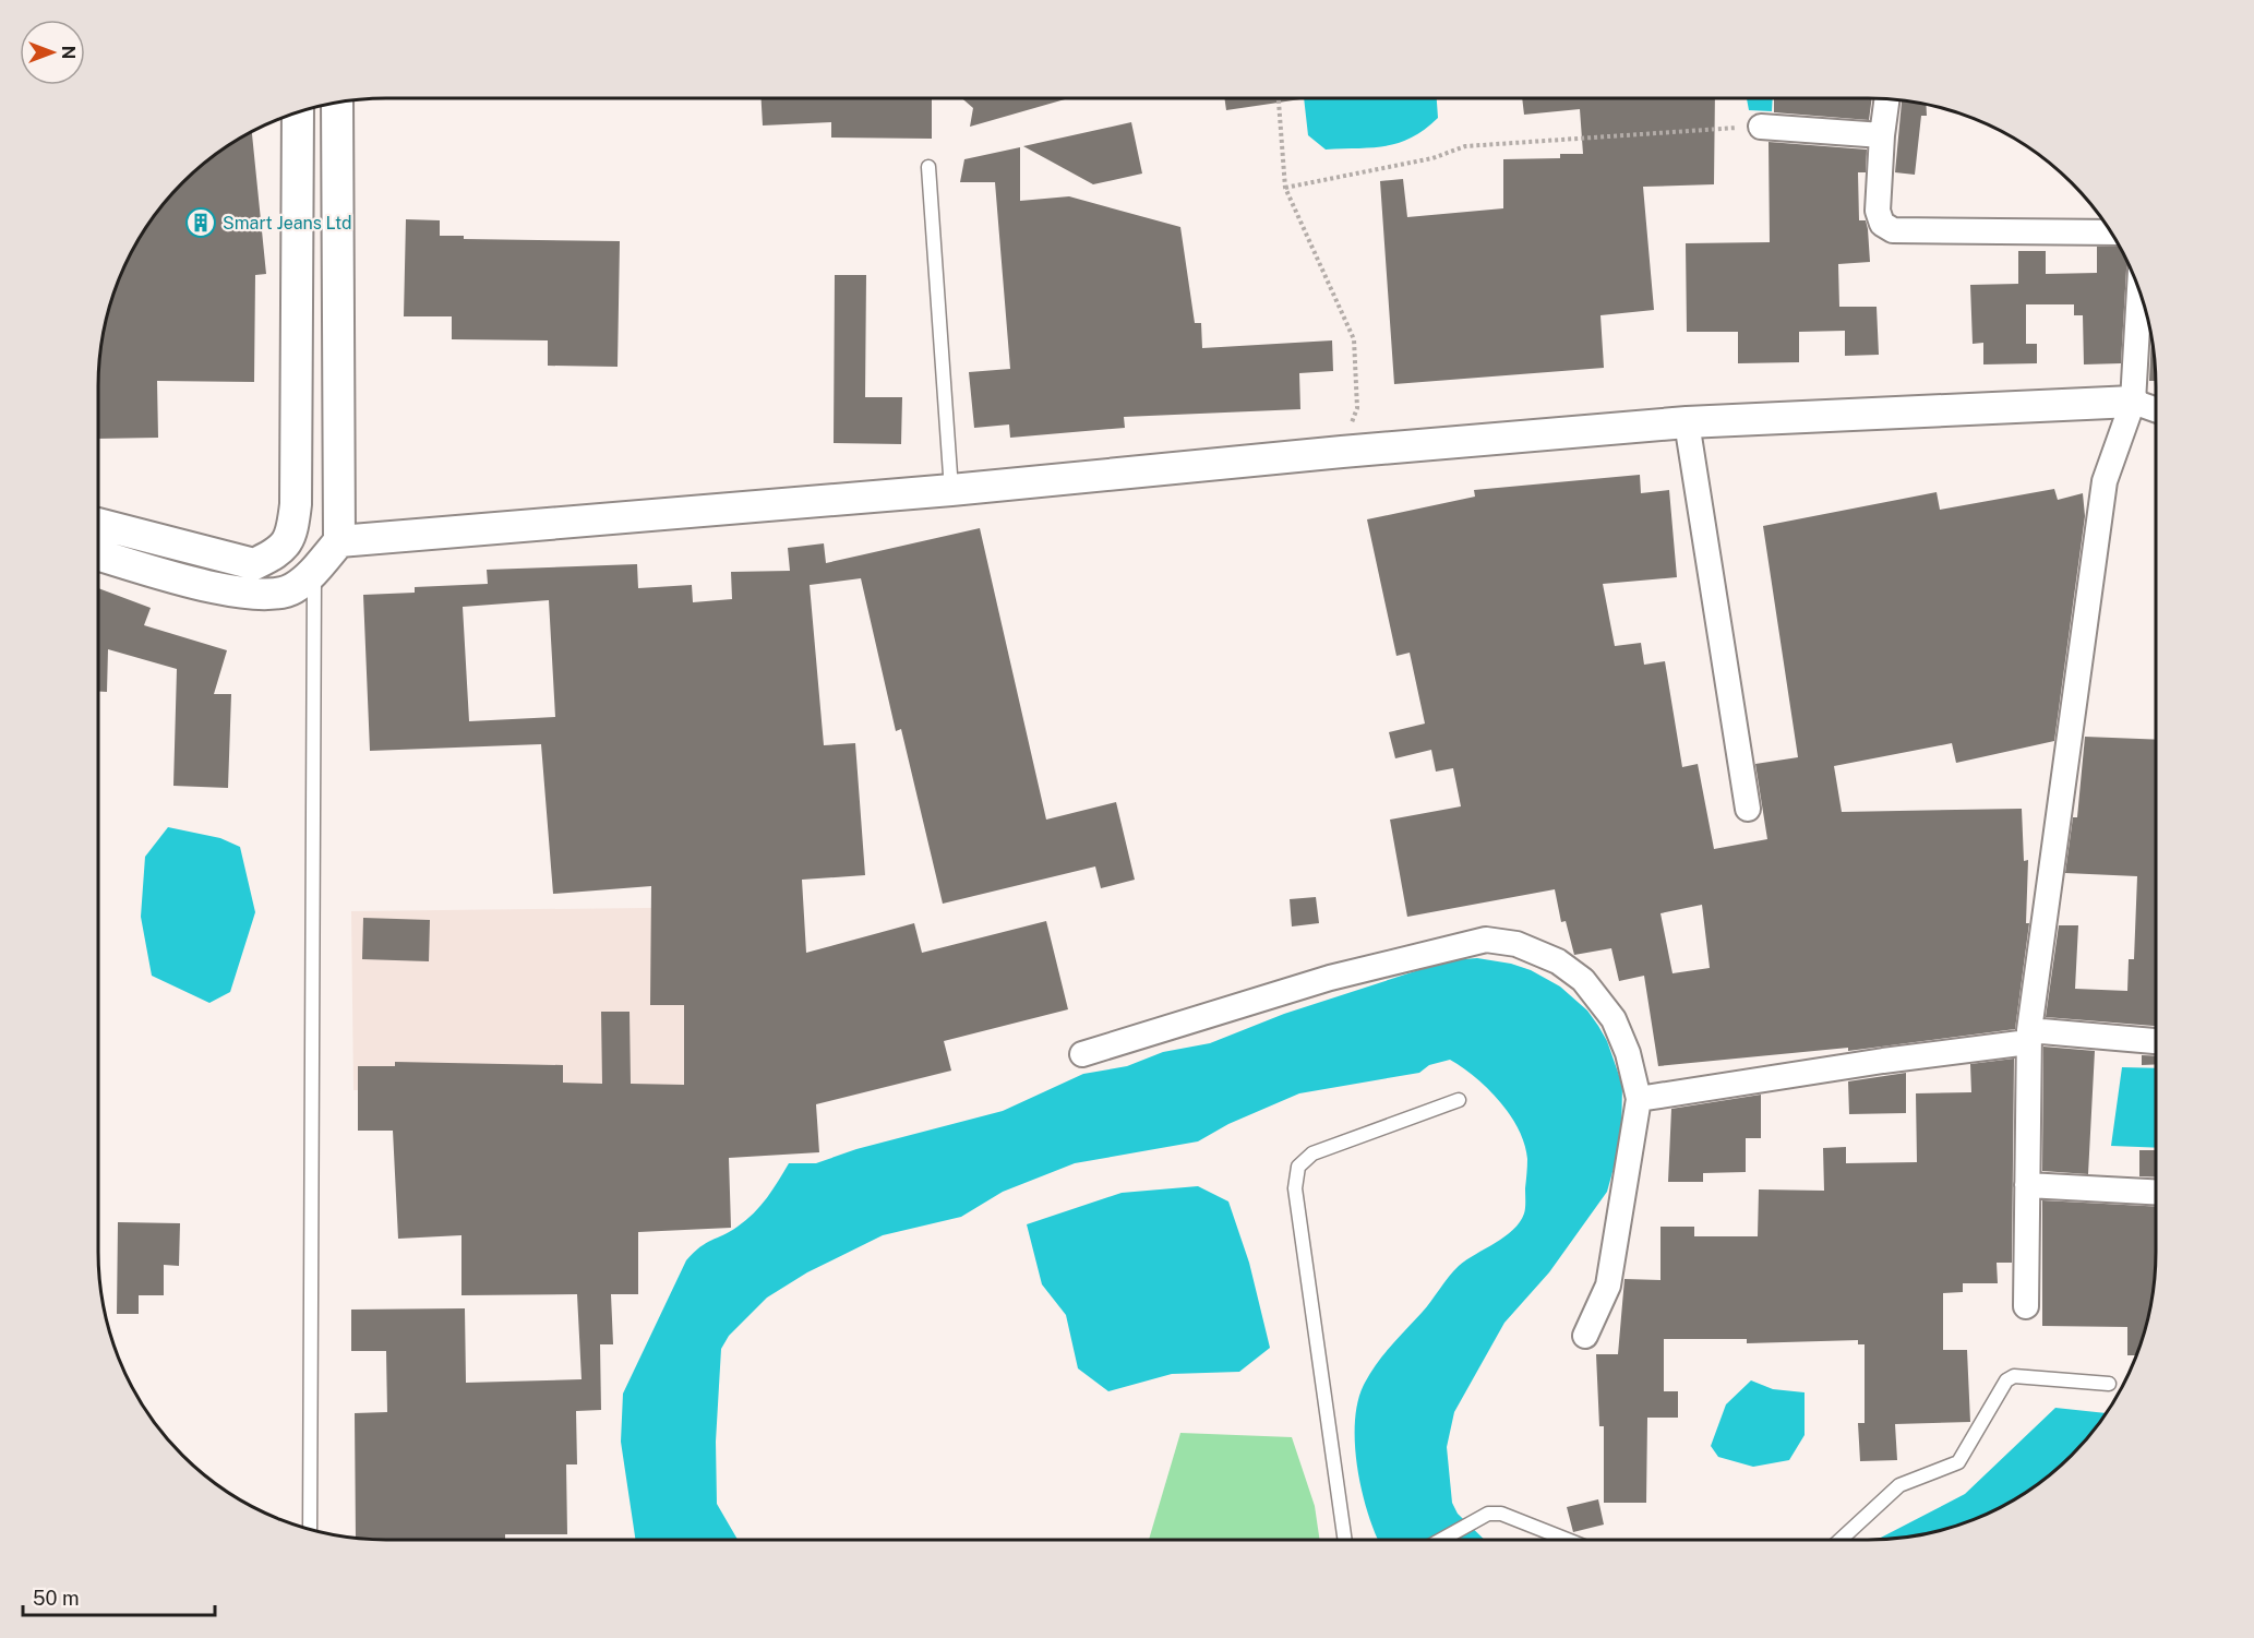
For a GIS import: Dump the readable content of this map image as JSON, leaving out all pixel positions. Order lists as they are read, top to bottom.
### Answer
{
  "places": {
    "building": ["Smart Jeans Ltd"]
  },
  "scale_bar": "50 m",
  "north": "right"
}
